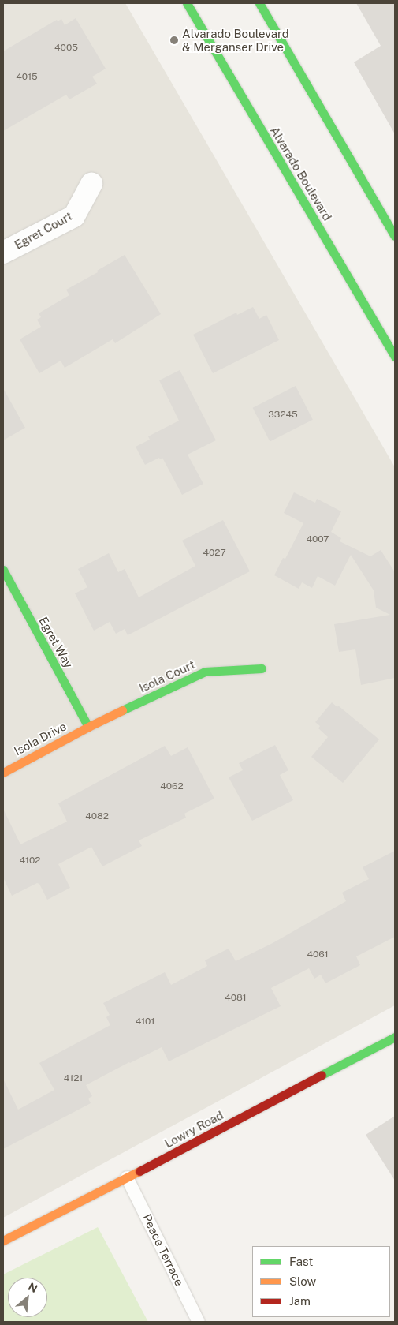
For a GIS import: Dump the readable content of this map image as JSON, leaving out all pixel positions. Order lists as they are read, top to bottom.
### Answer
{
  "streets": {
    "street": [
      "Alvarado Boulevard",
      "Egret Court",
      "Egret Way",
      "Isola Court",
      "Isola Drive",
      "Lowry Road"
    ],
    "lane": ["Peace Terrace"]
  },
  "crossings": [
    ["Egret Way", "Isola Court"],
    ["Egret Way", "Isola Drive"],
    ["Isola Court", "Isola Drive"],
    ["Lowry Road", "Peace Terrace"]
  ],
  "places": ["Alvarado Boulevard & Merganser Drive"],
  "house_numbers": [
    "4005",
    "4015",
    "33245",
    "4007",
    "4027",
    "4062",
    "4082",
    "4102",
    "4061",
    "4081",
    "4101",
    "4121"
  ],
  "legend": ["Fast", "Slow", "Jam"],
  "north": "top right"
}
